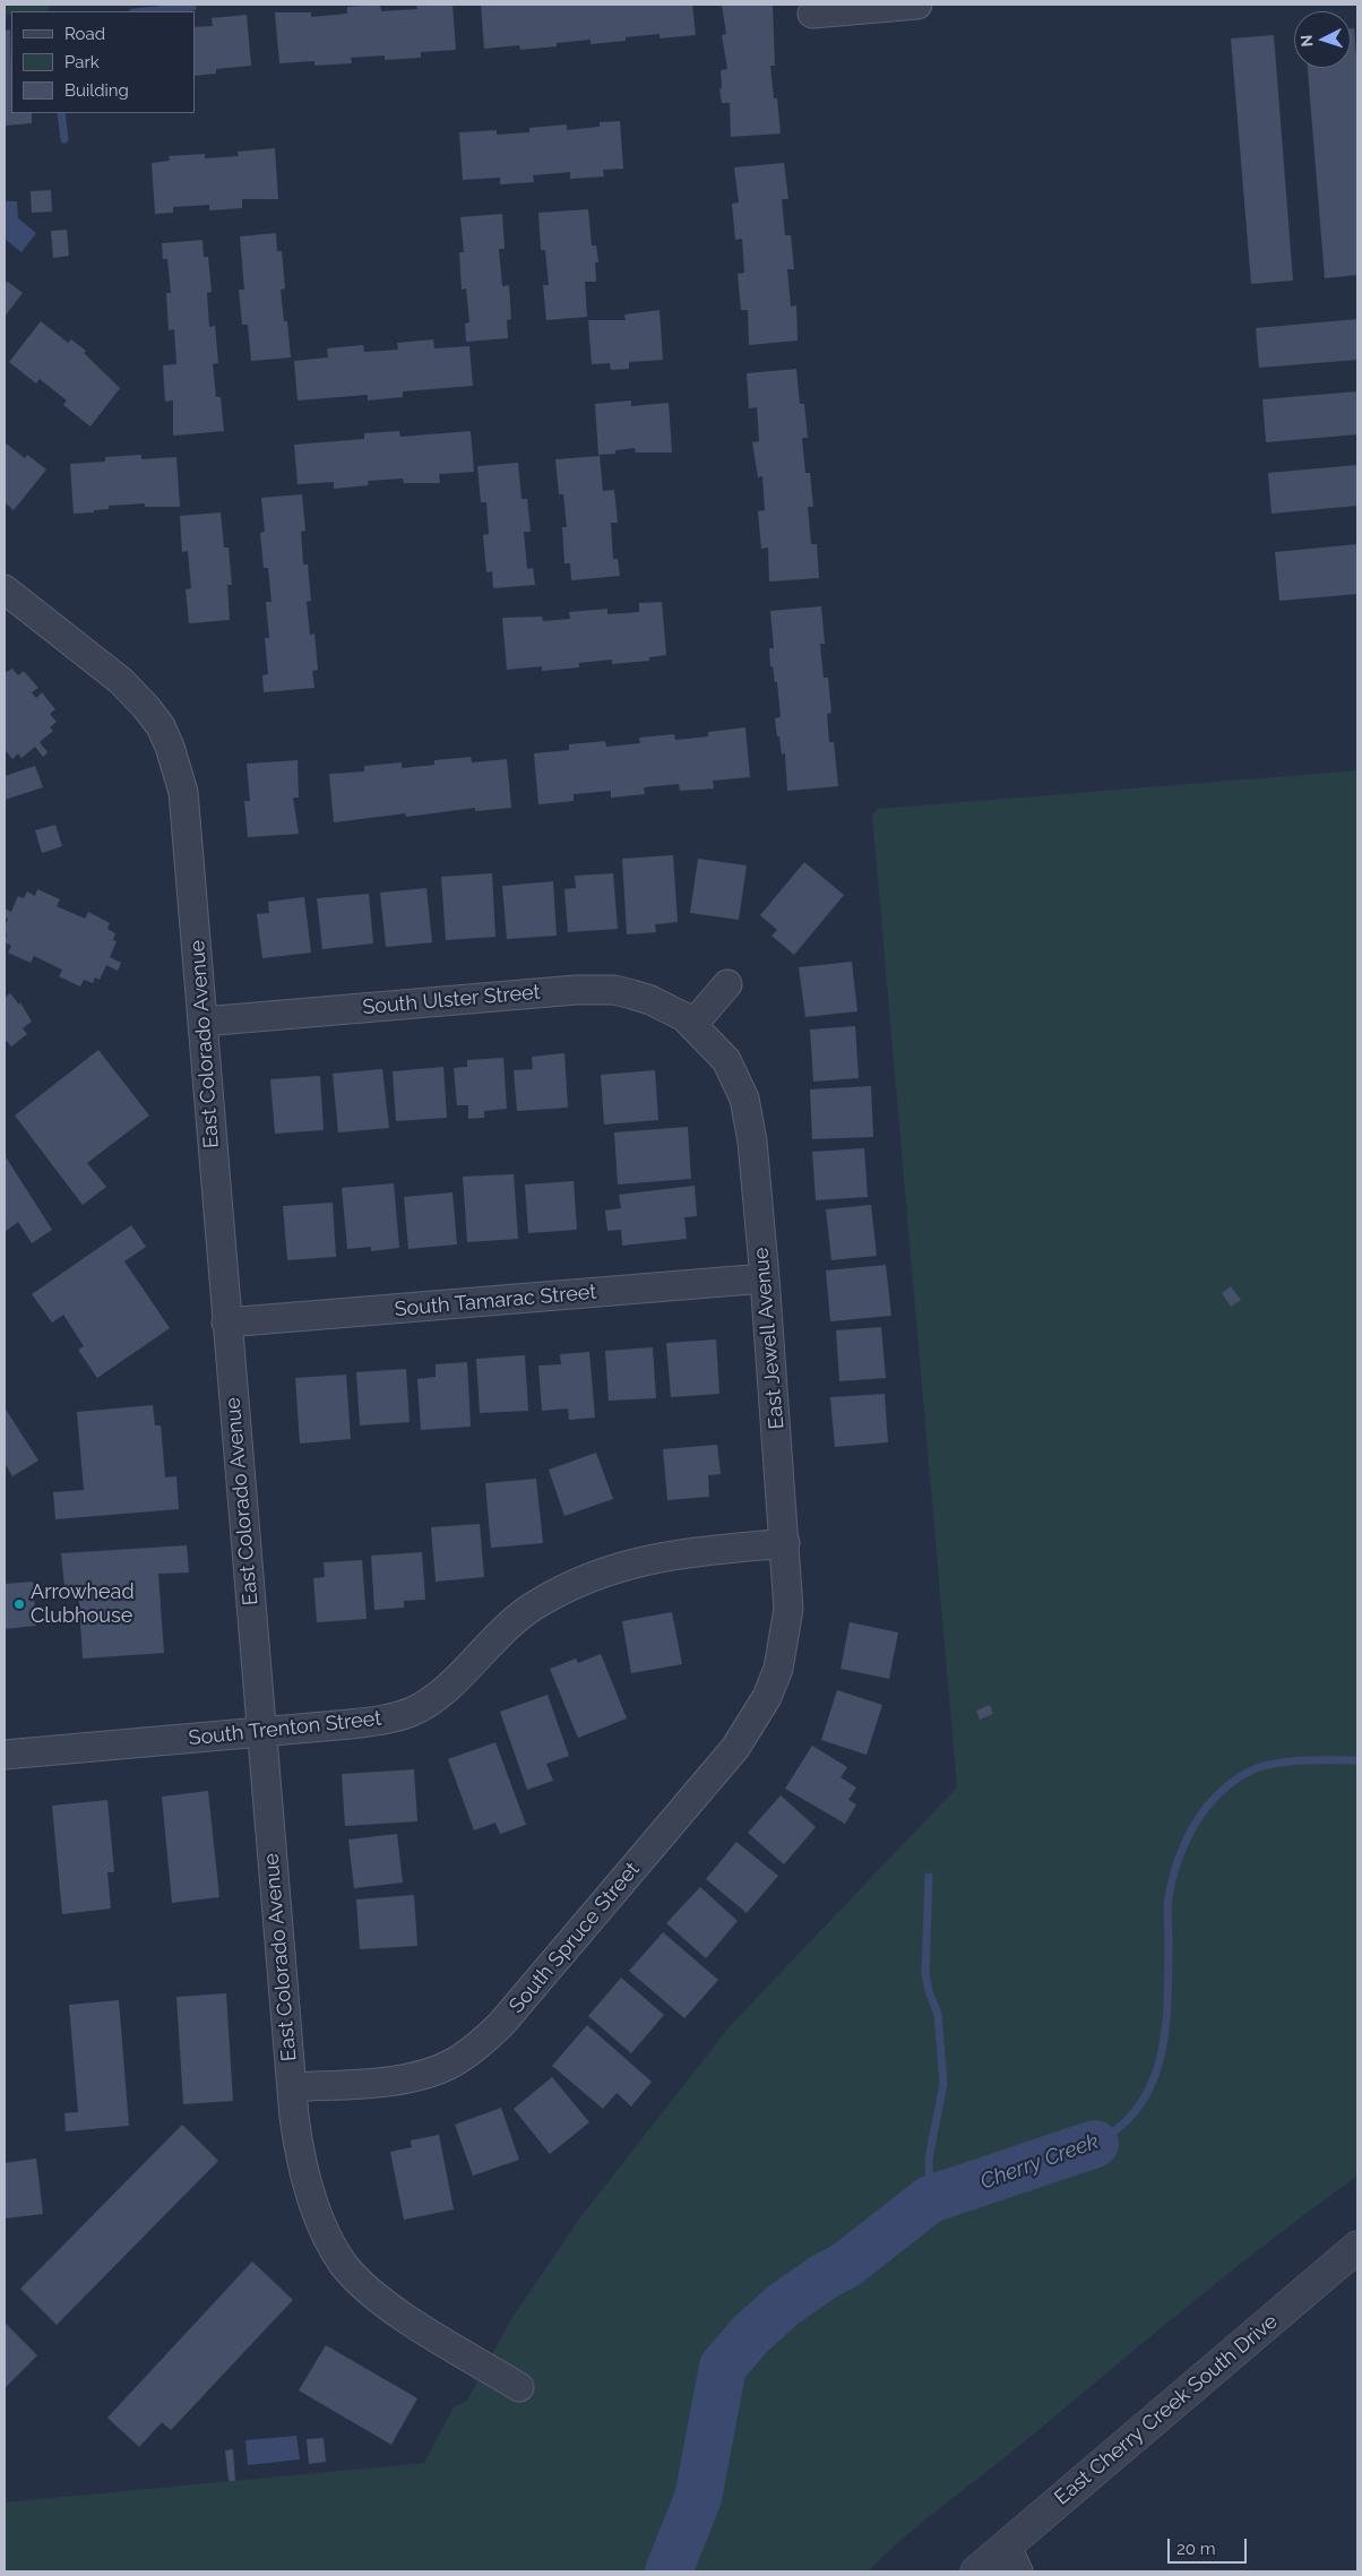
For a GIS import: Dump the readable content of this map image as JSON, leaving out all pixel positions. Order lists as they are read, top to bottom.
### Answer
{
  "streets": {
    "street": [
      "South Ulster Street",
      "East Colorado Avenue",
      "South Tamarac Street",
      "East Jewell Avenue",
      "South Trenton Street",
      "South Spruce Street",
      "East Cherry Creek South Drive"
    ]
  },
  "crossings": [
    ["South Ulster Street", "East Colorado Avenue"],
    ["South Ulster Street", "East Jewell Avenue"],
    ["East Colorado Avenue", "South Tamarac Street"],
    ["East Colorado Avenue", "South Trenton Street"],
    ["East Colorado Avenue", "South Spruce Street"],
    ["South Tamarac Street", "East Jewell Avenue"],
    ["East Jewell Avenue", "South Trenton Street"],
    ["East Jewell Avenue", "South Spruce Street"]
  ],
  "water": ["Cherry Creek"],
  "places": ["Arrowhead Clubhouse"],
  "legend": ["Road", "Park", "Building"],
  "scale_bar": "20 m",
  "north": "left"
}
